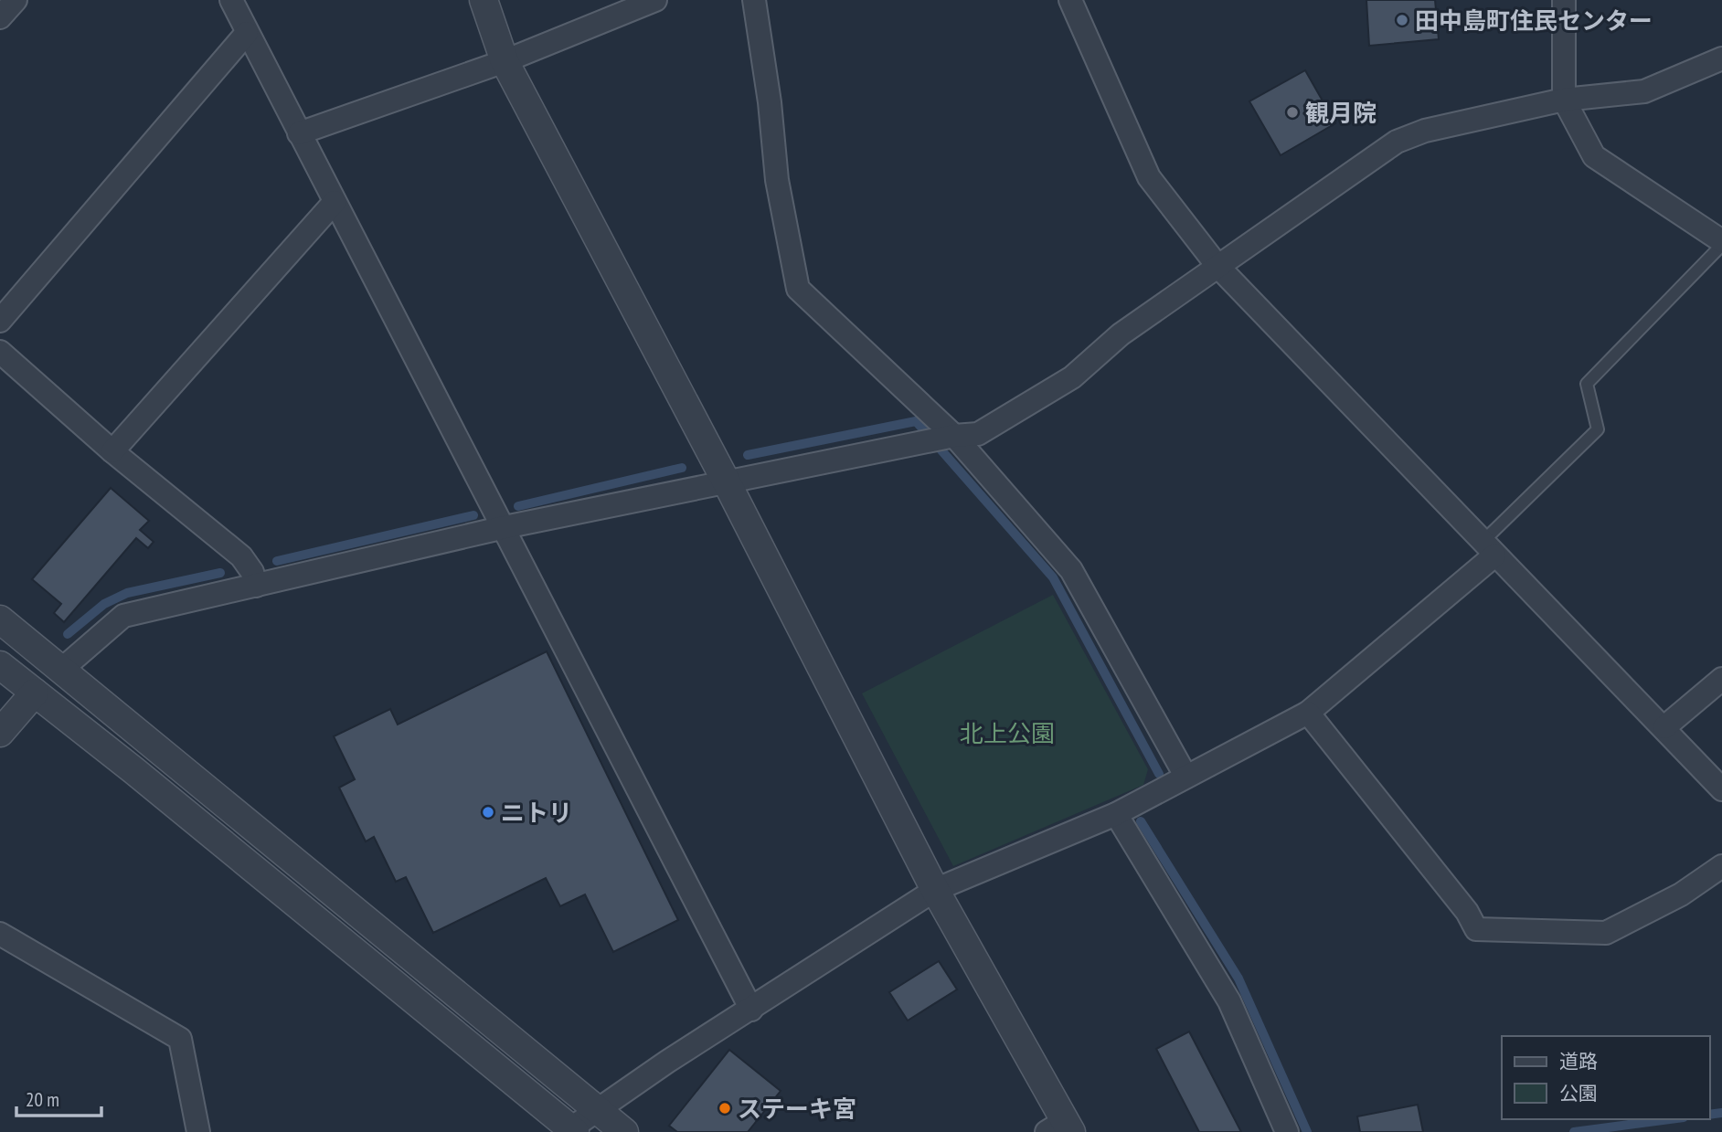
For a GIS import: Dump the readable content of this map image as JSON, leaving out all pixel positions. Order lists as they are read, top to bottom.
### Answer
{
  "parks": ["北上公園"],
  "places": [
    "田中島町住民センター",
    "観月院",
    "ニトリ",
    "ステーキ宮"
  ],
  "legend": ["道路", "公園"],
  "scale_bar": "20 m"
}
